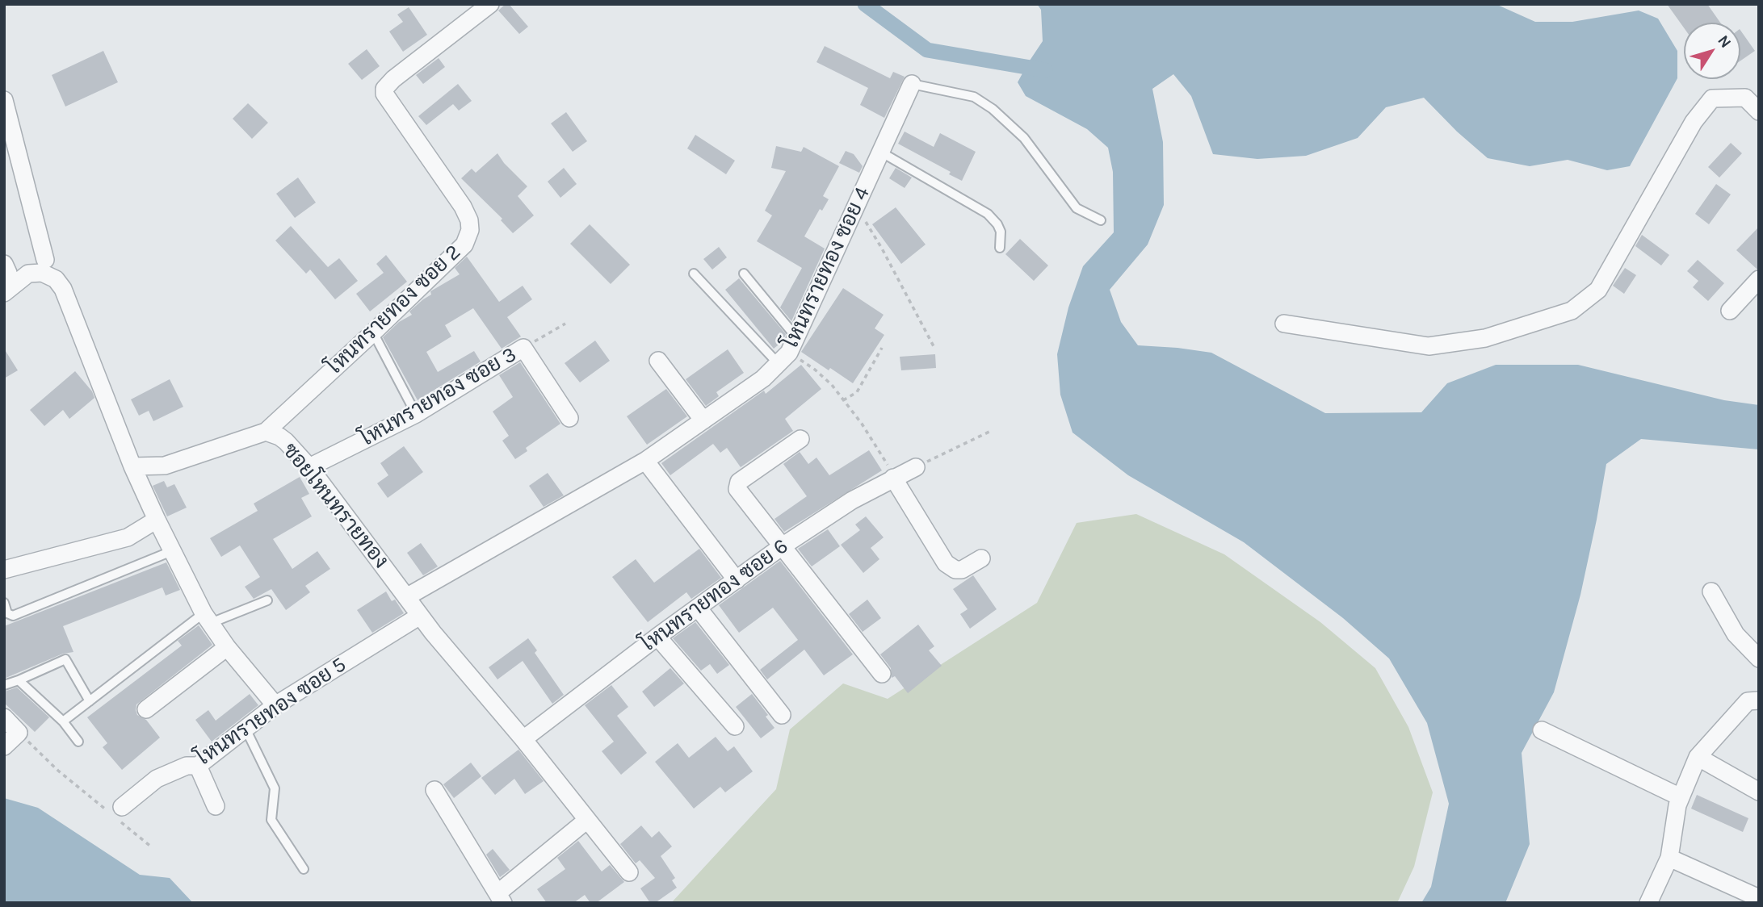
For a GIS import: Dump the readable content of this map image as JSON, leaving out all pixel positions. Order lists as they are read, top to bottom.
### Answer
{
  "streets": {
    "street": [
      "โหนทรายทอง ซอย 4",
      "โหนทรายทอง ซอย 2",
      "โหนทรายทอง ซอย 3",
      "ซอยโหนทรายทอง",
      "โหนทรายทอง ซอย 6",
      "โหนทรายทอง ซอย 5"
    ]
  },
  "crossings": [
    ["โหนทรายทอง ซอย 4", "ซอยโหนทรายทอง"],
    ["โหนทรายทอง ซอย 2", "ซอยโหนทรายทอง"],
    ["โหนทรายทอง ซอย 3", "ซอยโหนทรายทอง"],
    ["ซอยโหนทรายทอง", "โหนทรายทอง ซอย 6"],
    ["ซอยโหนทรายทอง", "โหนทรายทอง ซอย 5"]
  ],
  "north": "top right"
}
